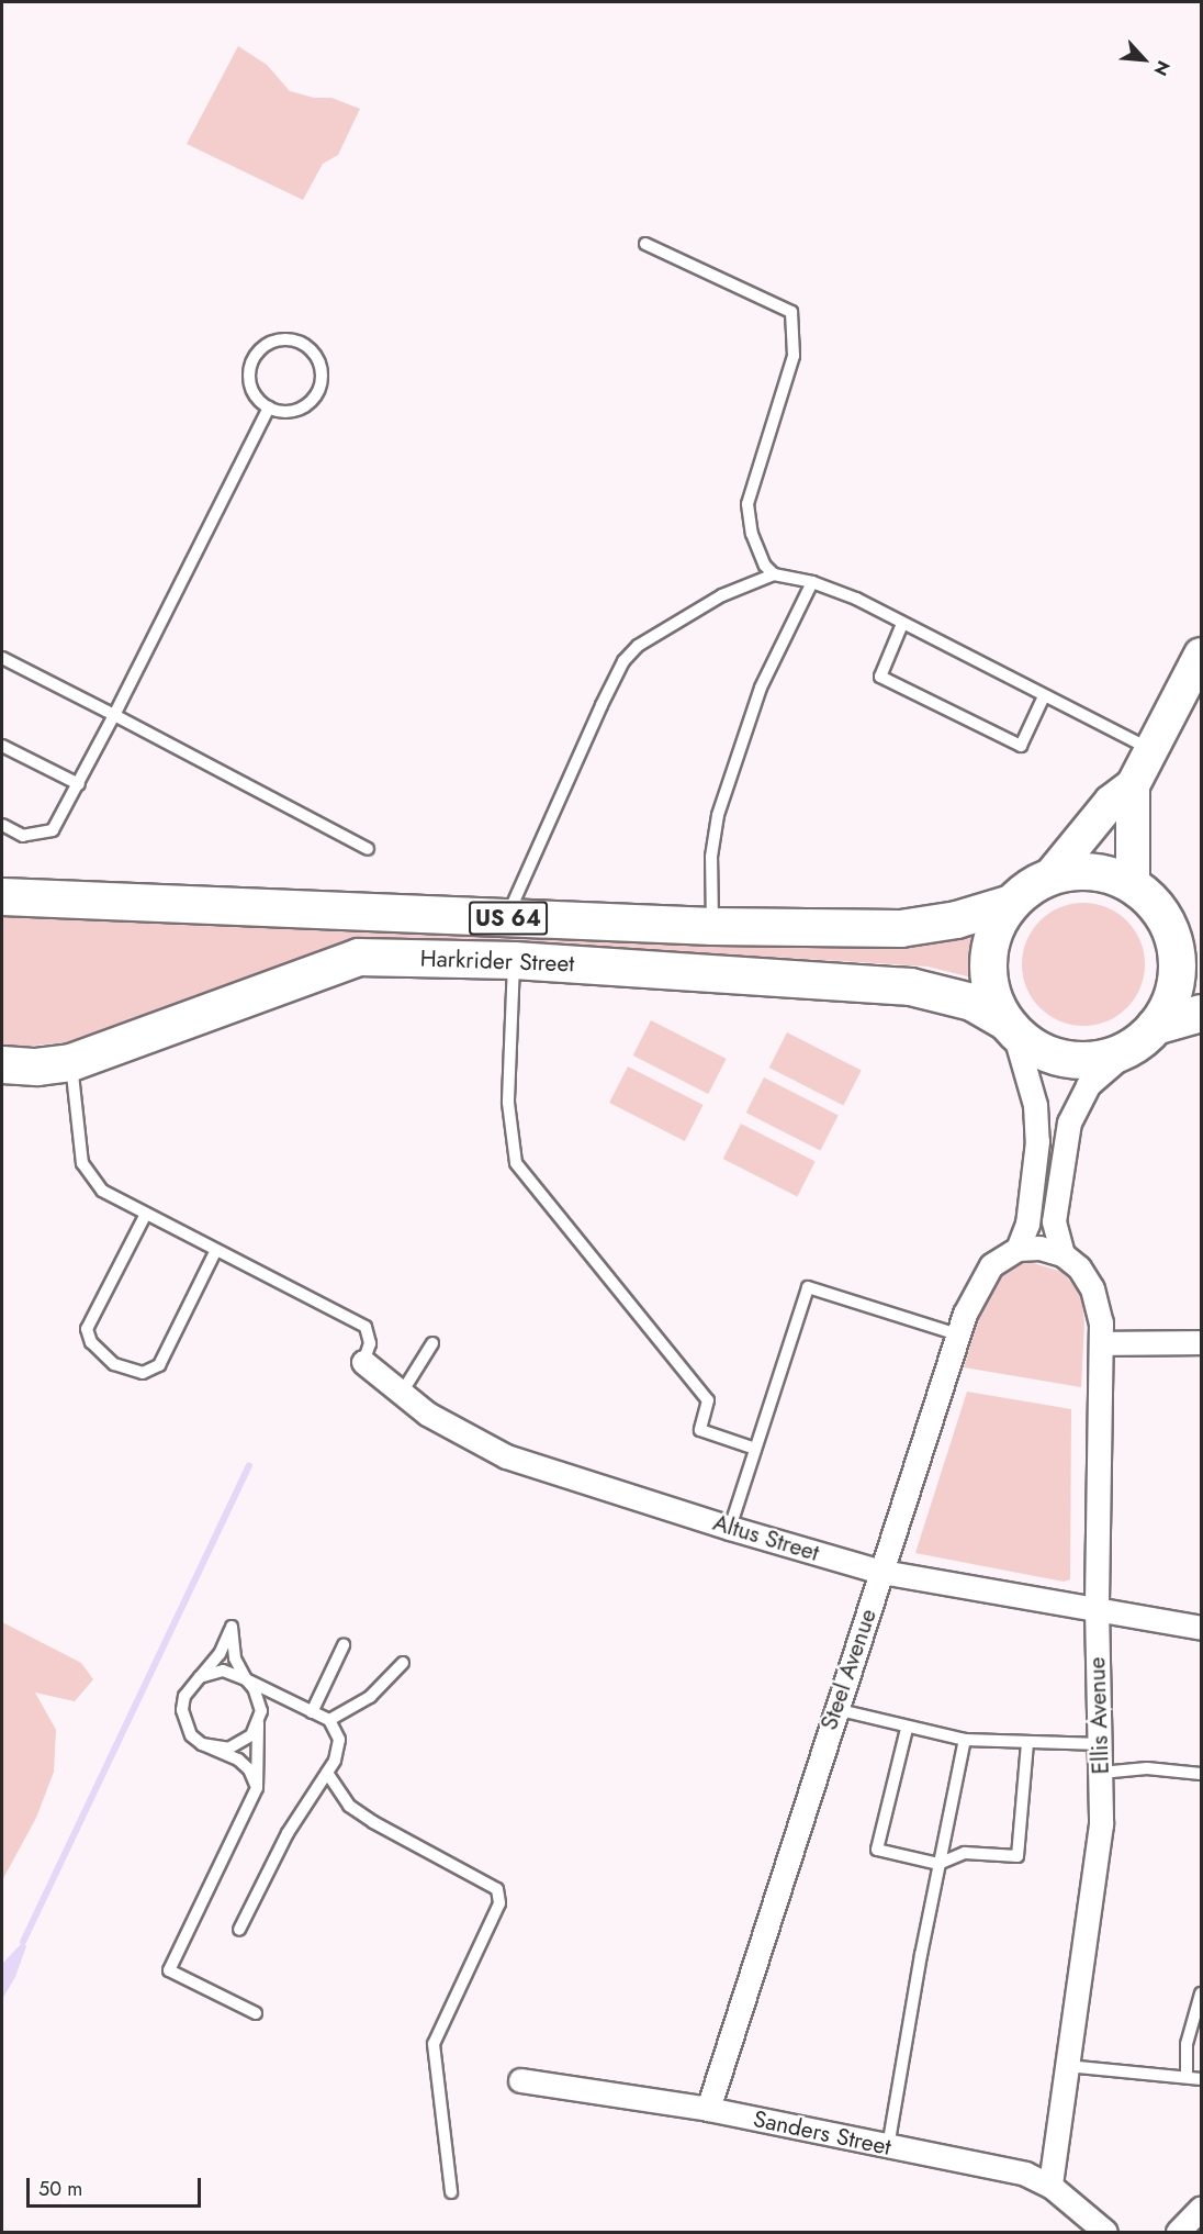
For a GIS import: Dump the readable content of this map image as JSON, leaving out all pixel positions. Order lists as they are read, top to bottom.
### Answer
{
  "streets": {
    "main road": ["US 64", "Harkrider Street"],
    "street": [
      "Altus Street",
      "Steel Avenue",
      "Ellis Avenue",
      "Sanders Street"
    ]
  },
  "crossings": [
    ["Altus Street", "Steel Avenue"],
    ["Altus Street", "Ellis Avenue"],
    ["Steel Avenue", "Sanders Street"],
    ["Ellis Avenue", "Sanders Street"]
  ],
  "scale_bar": "50 m",
  "north": "bottom right"
}
